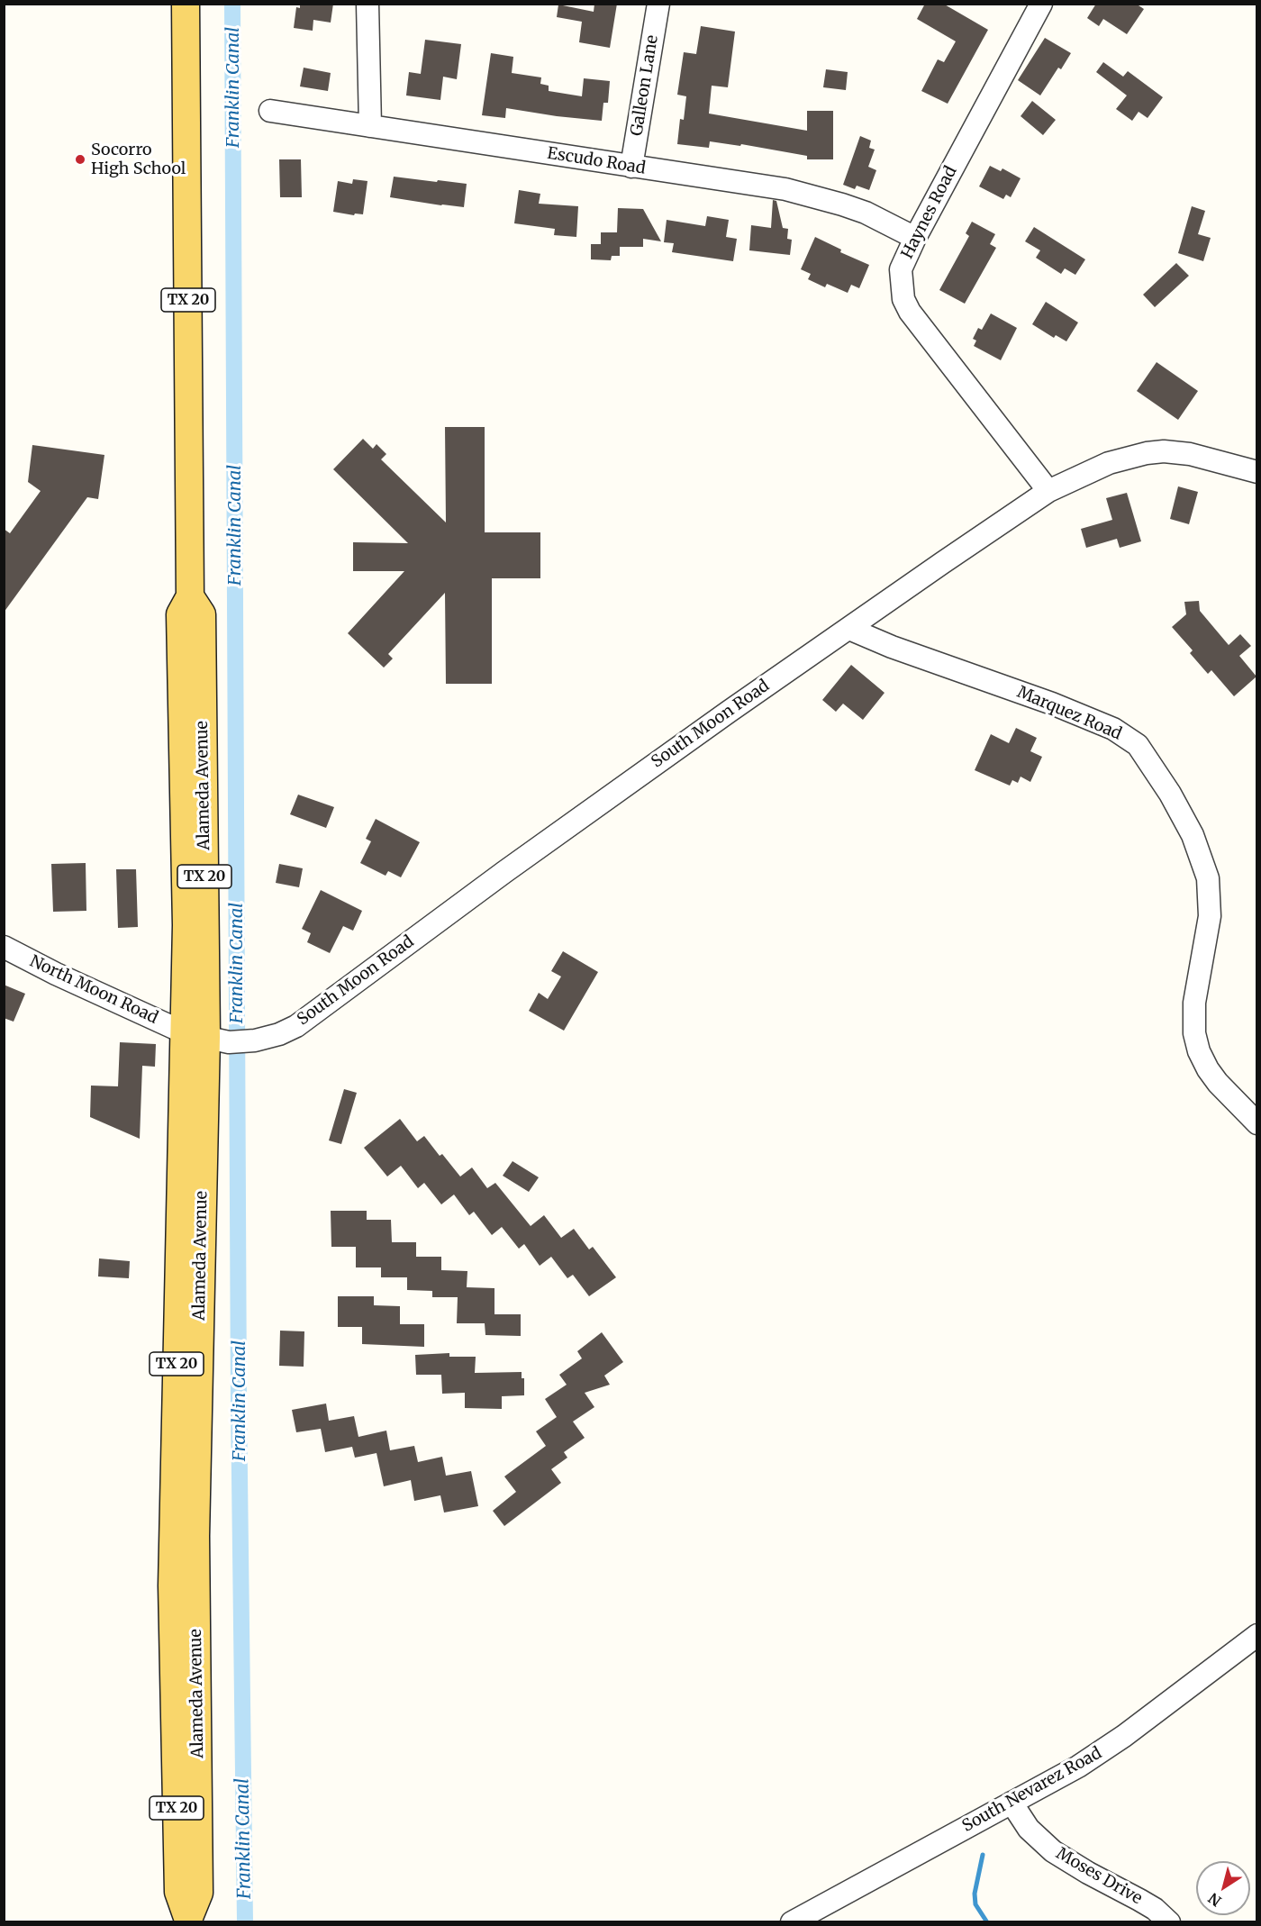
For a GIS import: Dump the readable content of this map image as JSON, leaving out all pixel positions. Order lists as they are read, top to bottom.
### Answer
{
  "streets": {
    "main road": ["TX 20", "Alameda Avenue"],
    "street": [
      "Galleon Lane",
      "Escudo Road",
      "Haynes Road",
      "Marquez Road",
      "South Moon Road",
      "North Moon Road",
      "South Nevarez Road",
      "Moses Drive"
    ]
  },
  "crossings": [
    ["Galleon Lane", "Escudo Road"],
    ["Escudo Road", "Haynes Road"],
    ["Haynes Road", "South Moon Road"],
    ["Marquez Road", "South Moon Road"],
    ["South Moon Road", "Alameda Avenue"],
    ["South Moon Road", "North Moon Road"],
    ["Alameda Avenue", "North Moon Road"],
    ["South Nevarez Road", "Moses Drive"]
  ],
  "water": ["Franklin Canal"],
  "places": ["Socorro High School"],
  "north": "bottom left"
}
